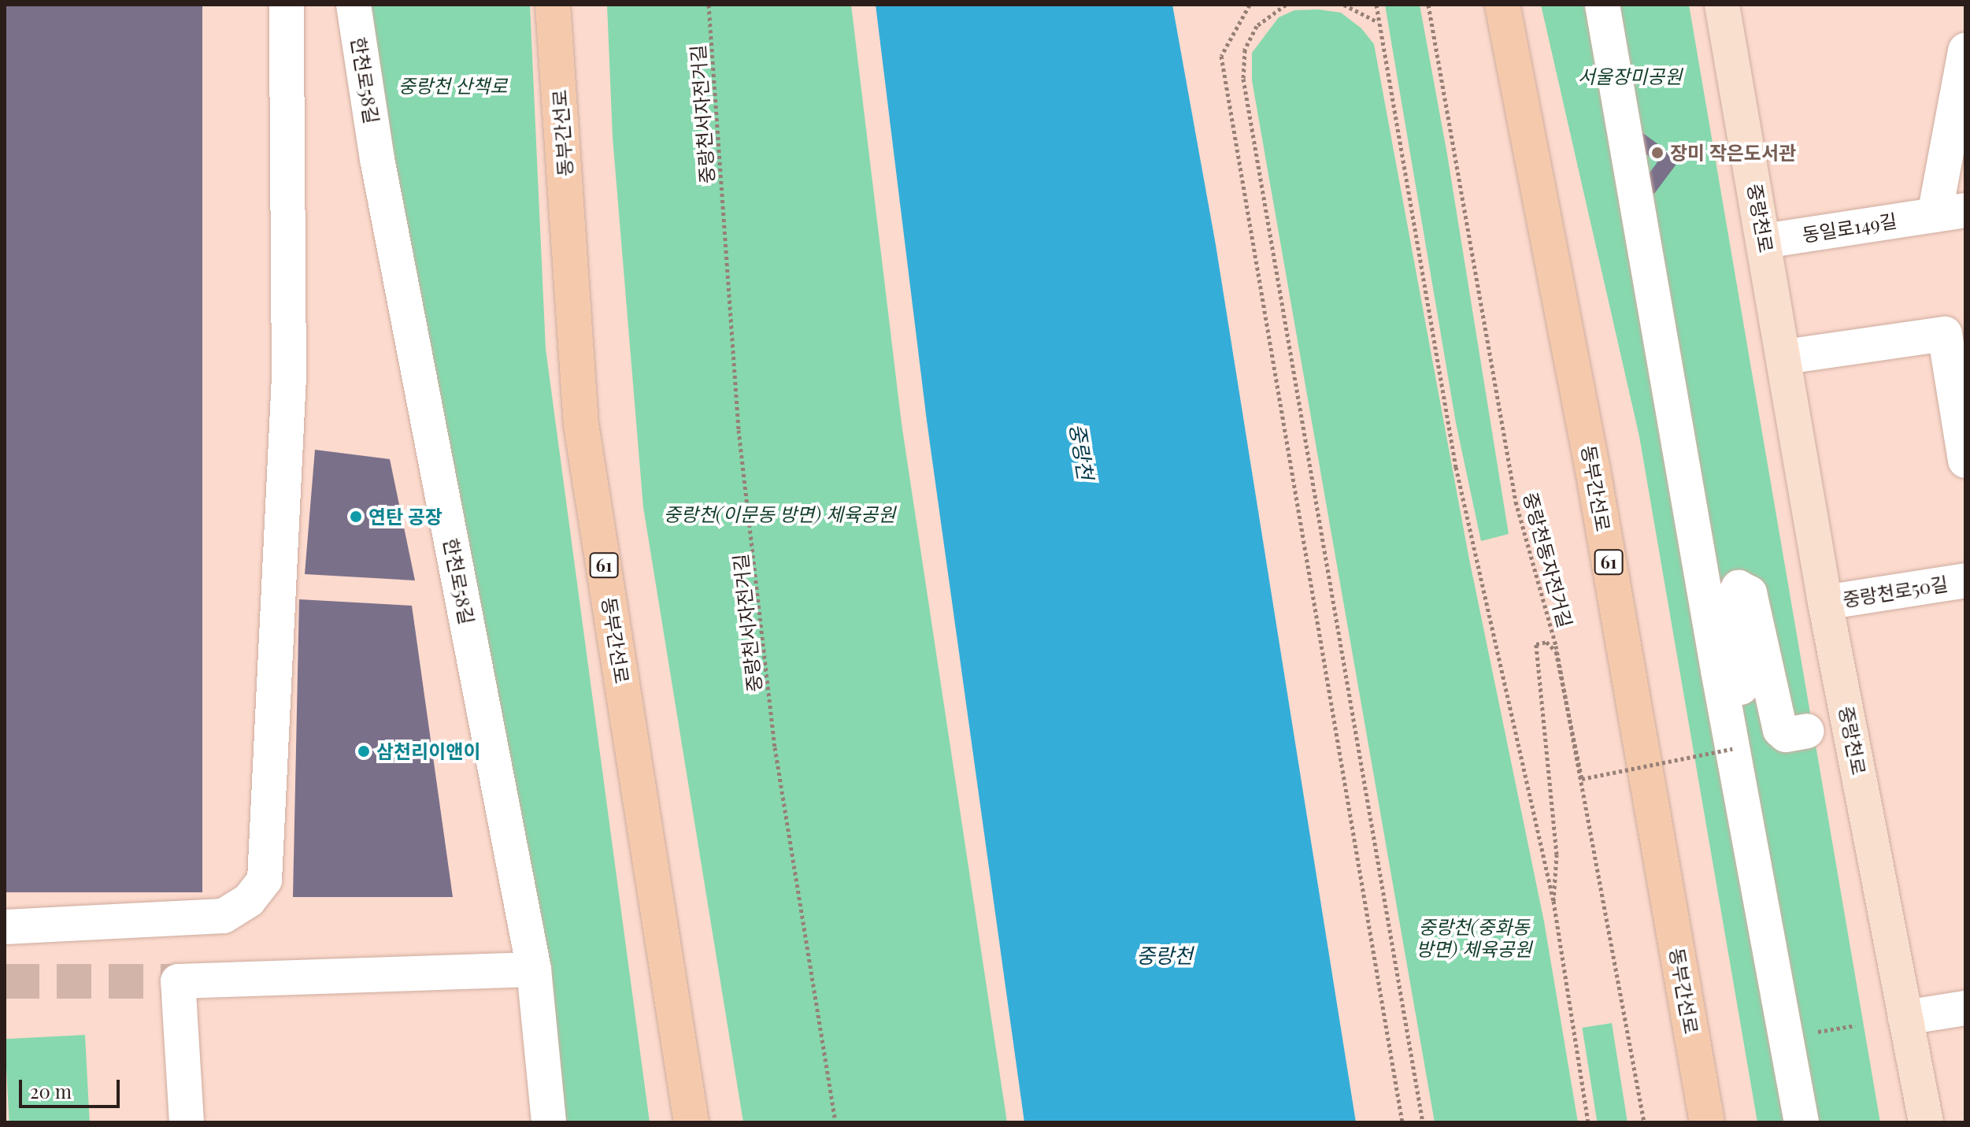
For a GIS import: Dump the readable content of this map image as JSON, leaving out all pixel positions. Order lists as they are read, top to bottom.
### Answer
{
  "streets": {
    "highway": ["동부간선로", "61"],
    "main road": ["중랑천로"],
    "street": ["한천로58길", "동일로149길", "중랑천로50길"],
    "path": ["중랑천서자전거길", "중랑천동자전거길"]
  },
  "crossings": [
    ["중랑천로", "동일로149길"],
    ["중랑천로", "중랑천로50길"]
  ],
  "water": ["중랑천"],
  "parks": [
    "서울장미공원",
    "중랑천 산책로",
    "중랑천(이문동 방면) 체육공원",
    "중랑천(중화동 방면) 체육공원"
  ],
  "places": ["장미 작은도서관", "연탄 공장", "삼천리이앤이"],
  "scale_bar": "20 m"
}
